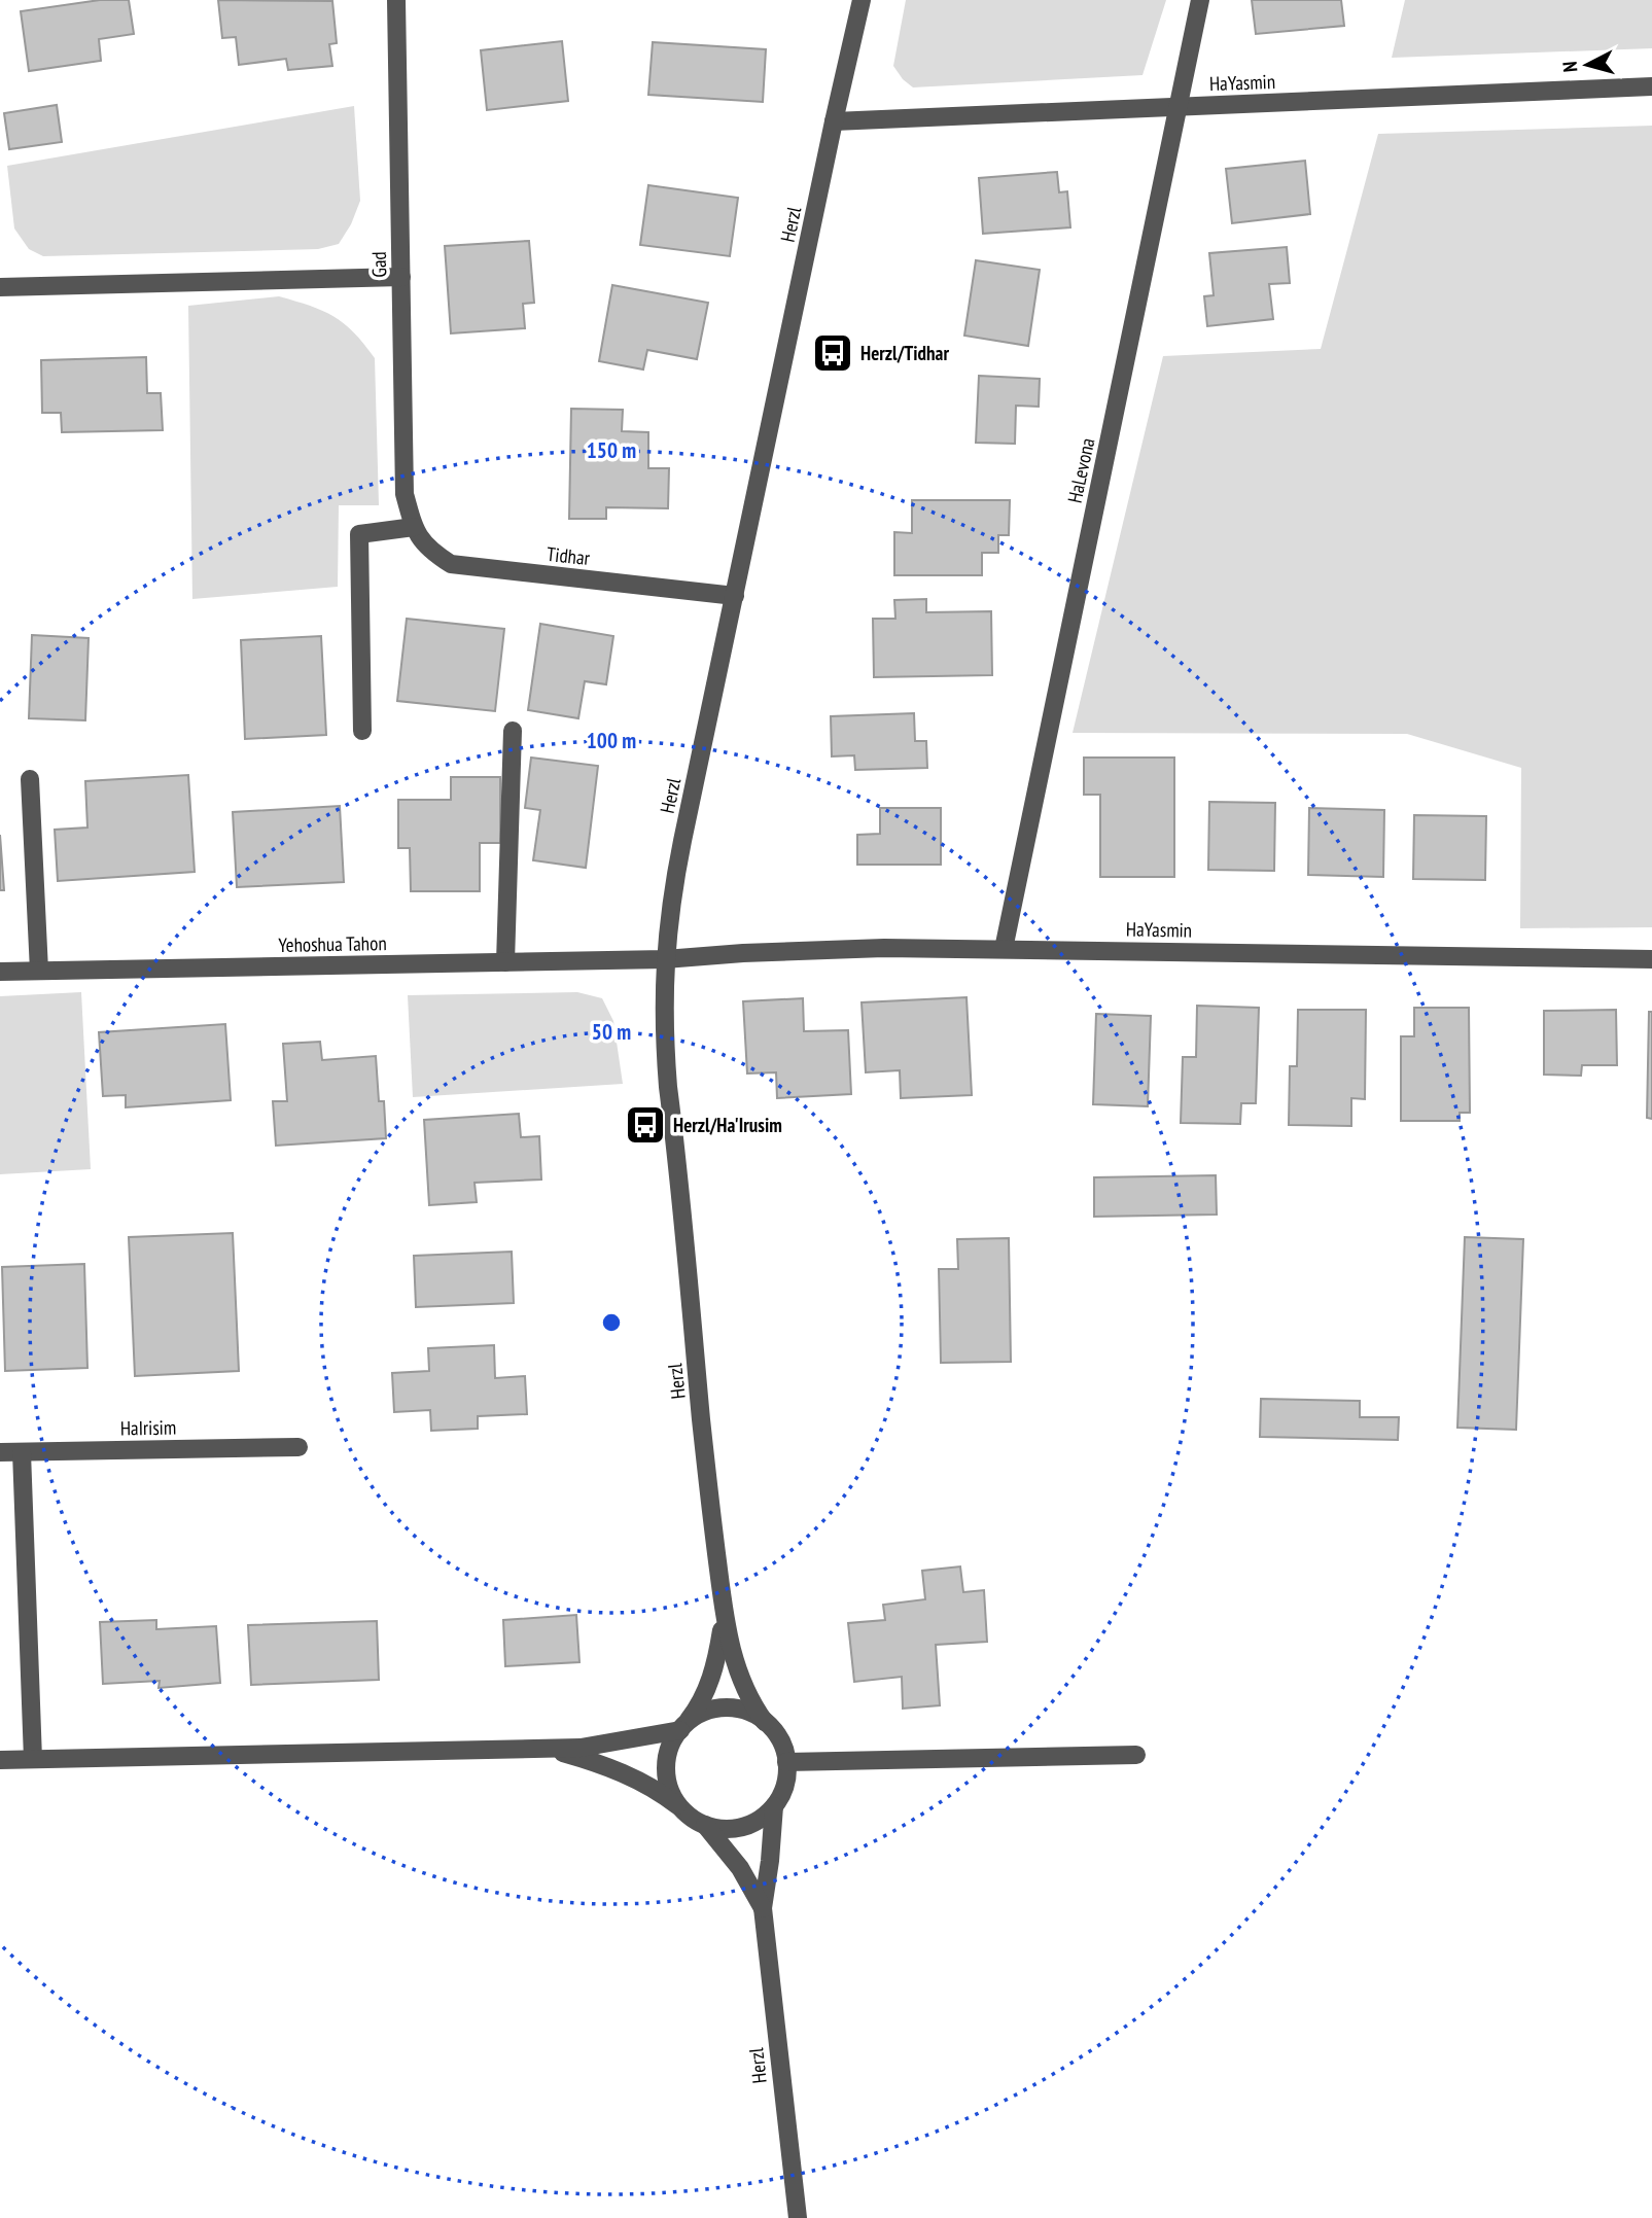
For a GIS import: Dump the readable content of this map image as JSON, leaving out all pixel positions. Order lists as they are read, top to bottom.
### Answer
{
  "streets": {
    "street": [
      "HaYasmin",
      "Herzl",
      "Gad",
      "HaLevona",
      "Tidhar",
      "Yehoshua Tahon",
      "HaIrisim"
    ]
  },
  "crossings": [
    ["HaYasmin", "Herzl"],
    ["HaYasmin", "HaLevona"],
    ["HaYasmin", "Yehoshua Tahon"],
    ["Herzl", "Tidhar"],
    ["Herzl", "Yehoshua Tahon"],
    ["Gad", "Tidhar"]
  ],
  "places": {
    "bus stop": ["Herzl/Tidhar", "Herzl/Ha'Irusim"]
  },
  "north": "left",
  "rings": ["150 m", "100 m", "50 m"]
}
